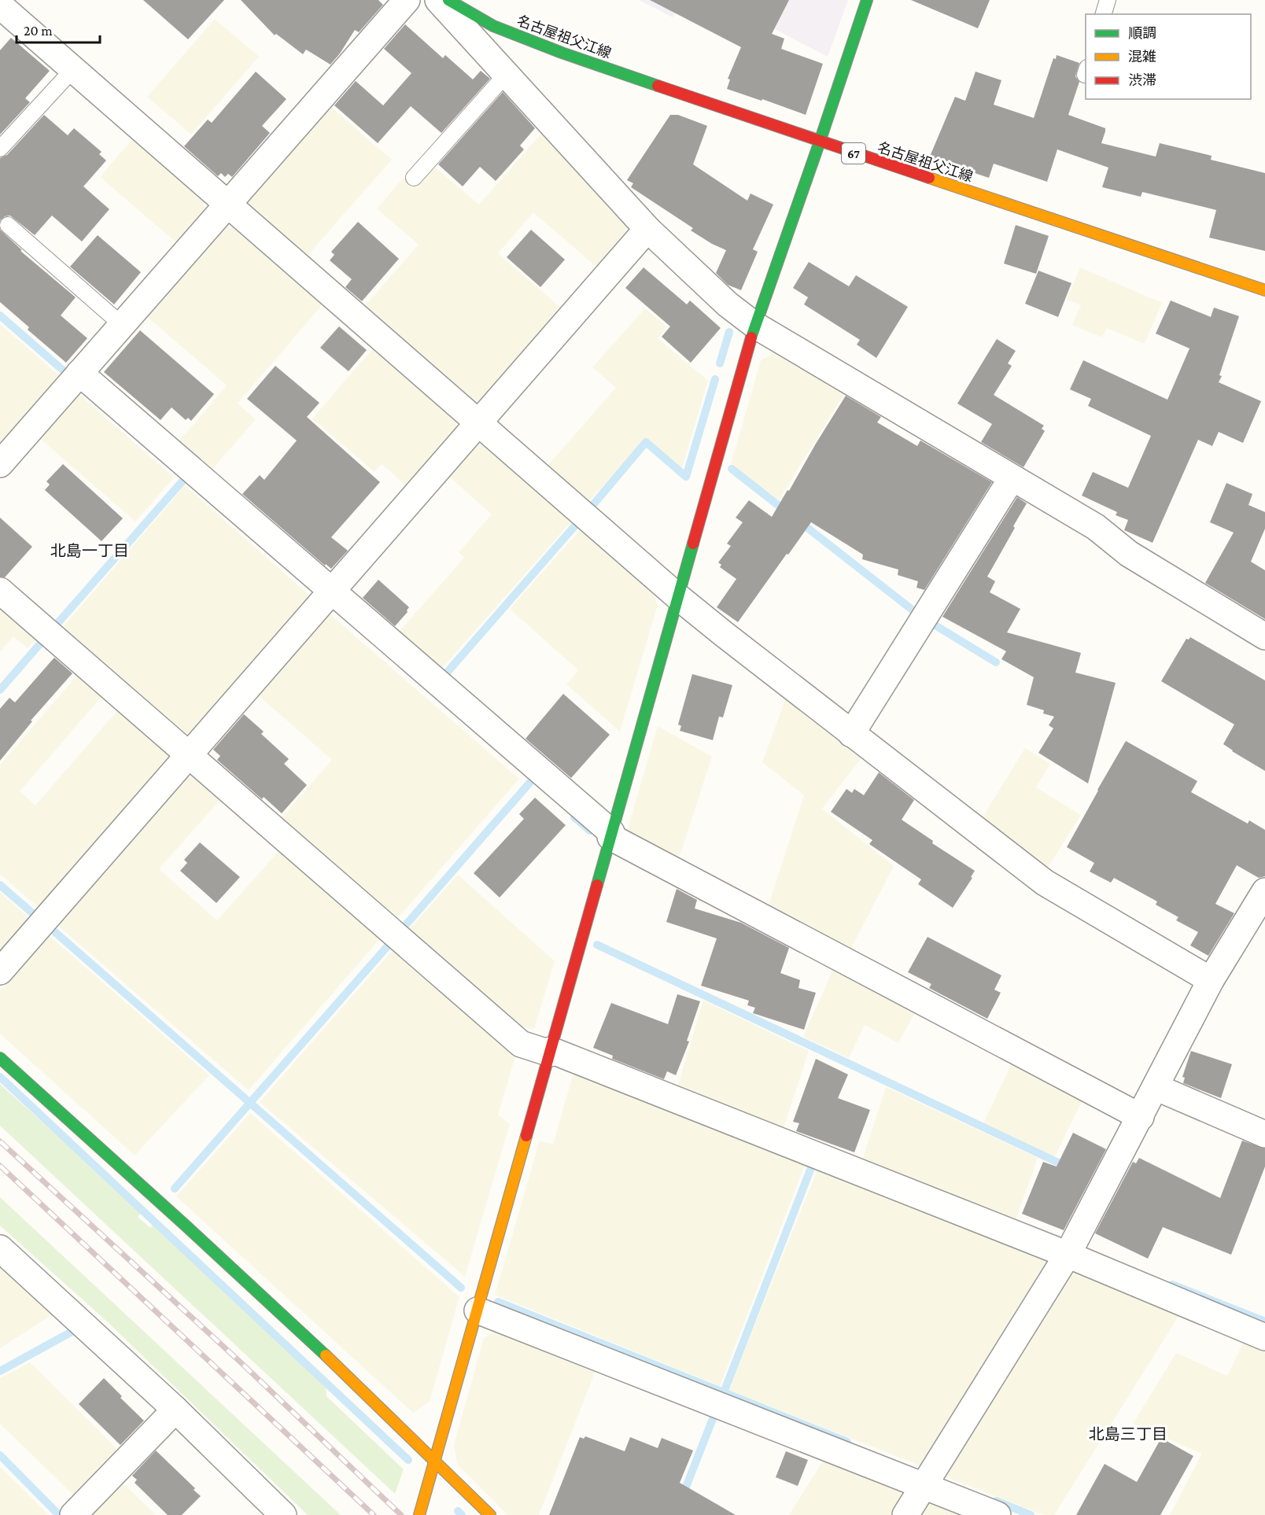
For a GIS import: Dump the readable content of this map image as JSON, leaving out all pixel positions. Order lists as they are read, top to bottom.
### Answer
{
  "streets": {
    "street": ["名古屋祖父江線", "67"]
  },
  "districts": ["北島一丁目", "北島三丁目"],
  "legend": ["順調", "混雑", "渋滞"],
  "scale_bar": "20 m"
}
